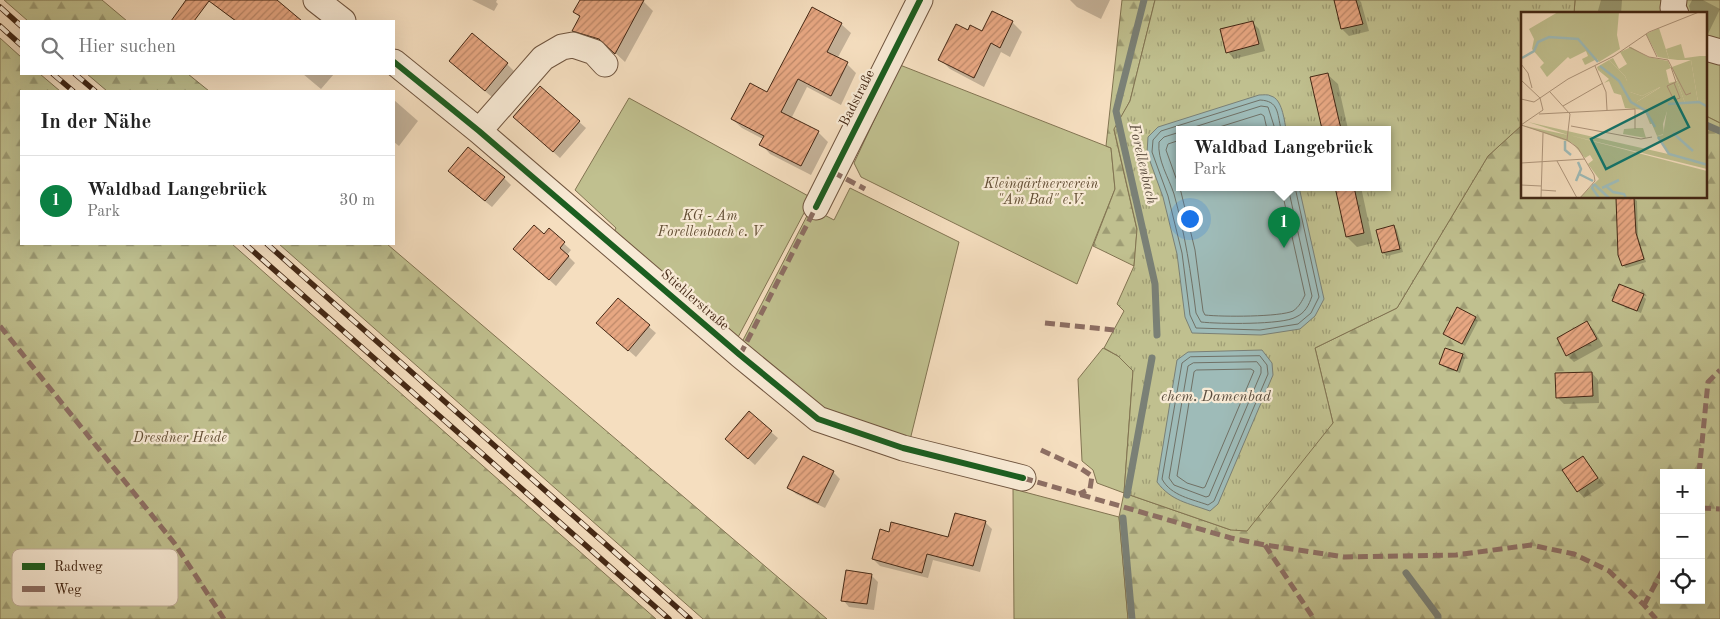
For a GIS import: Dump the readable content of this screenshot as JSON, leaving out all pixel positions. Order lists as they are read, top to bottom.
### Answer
{
  "streets": {
    "street": ["Badstraße", "Stiehlerstraße"]
  },
  "water": ["Forellenbach", "ehem. Damenbad"],
  "parks": ["Kleingärtnerverein \"Am Bad\" e.V.", "KG - Am Forellenbach e. V", "Dresdner Heide"],
  "legend": ["Radweg", "Weg"],
  "page": {
    "search": "Hier suchen",
    "heading": "In der Nähe",
    "popup": ["Waldbad Langebrück", "Park"],
    "list": [
      {
        "mark": "1",
        "name": "Waldbad Langebrück",
        "note": "Park",
        "value": "30 m"
      }
    ],
    "pins": "1",
    "map_buttons": ["+", "−"]
  }
}
